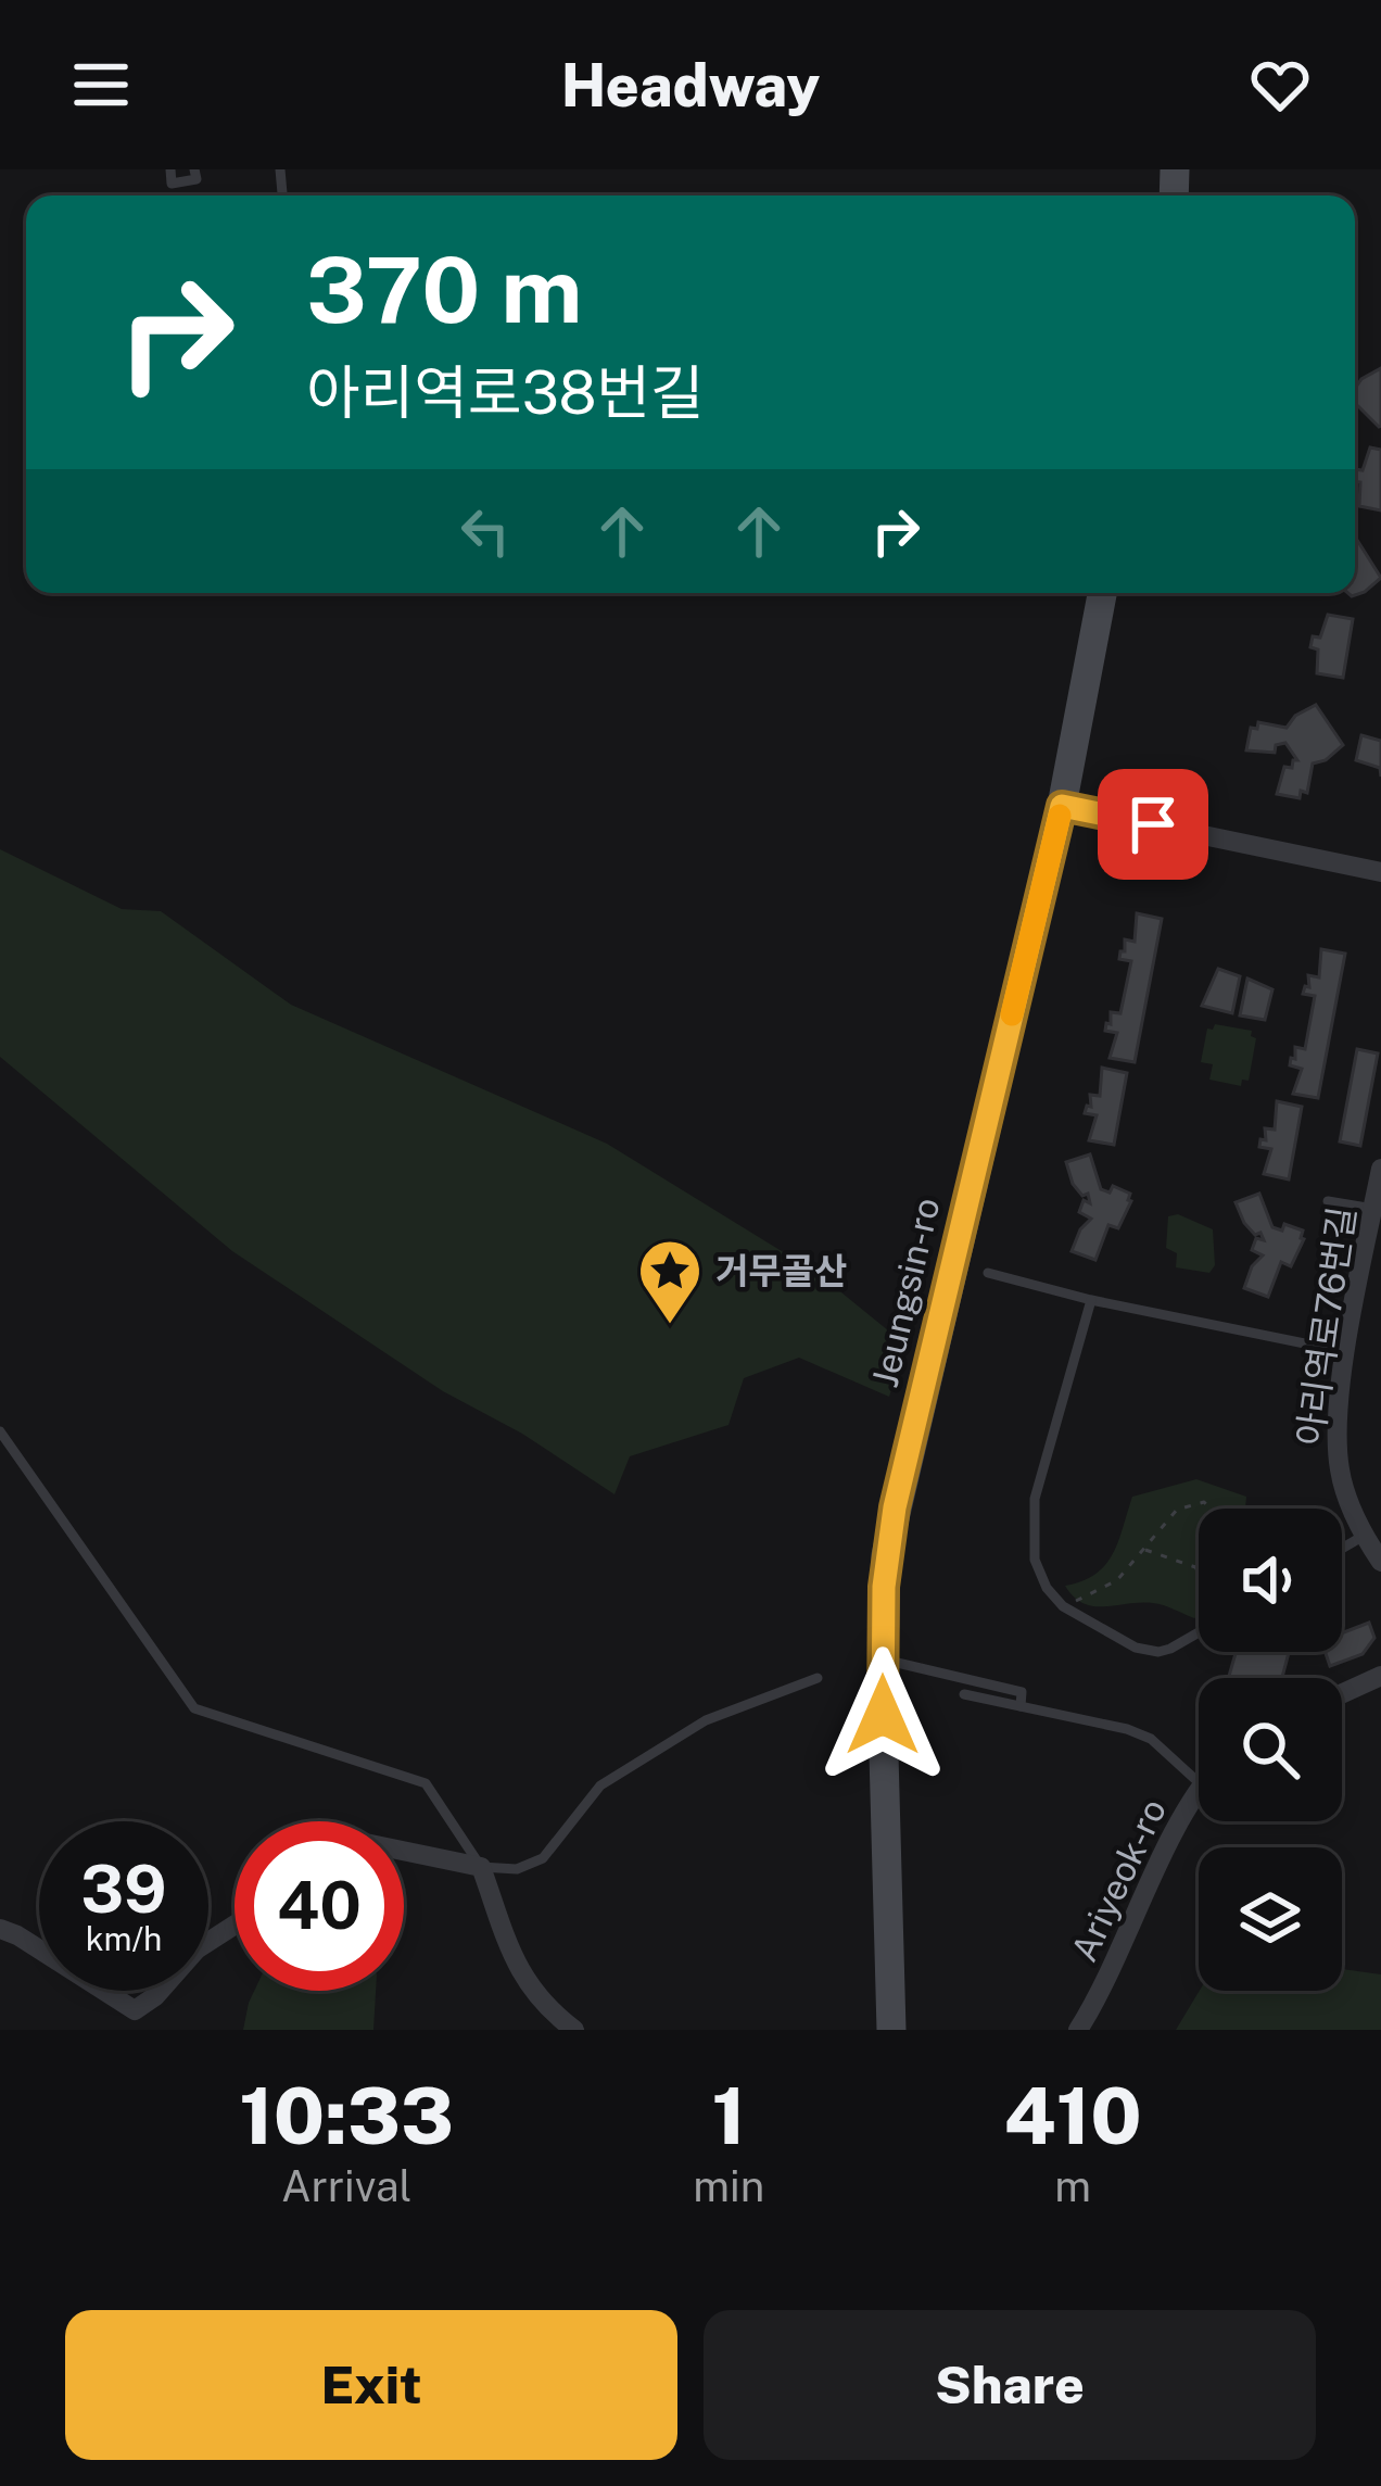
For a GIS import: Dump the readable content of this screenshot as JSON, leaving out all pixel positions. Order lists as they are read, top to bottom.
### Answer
{
  "streets": {
    "street": ["Jeungsin-ro", "아리역로76번길", "Ariyeok-ro"]
  },
  "places": {
    "place": ["거무골산"]
  },
  "page": {
    "header": "Headway",
    "turn": ["370 m", "아리역로38번길"],
    "speed": "39 km/h",
    "limit": "40",
    "eta": [
      "10:33",
      "Arrival",
      "1",
      "min",
      "410",
      "m"
    ],
    "buttons": ["Exit", "Share"]
  }
}
